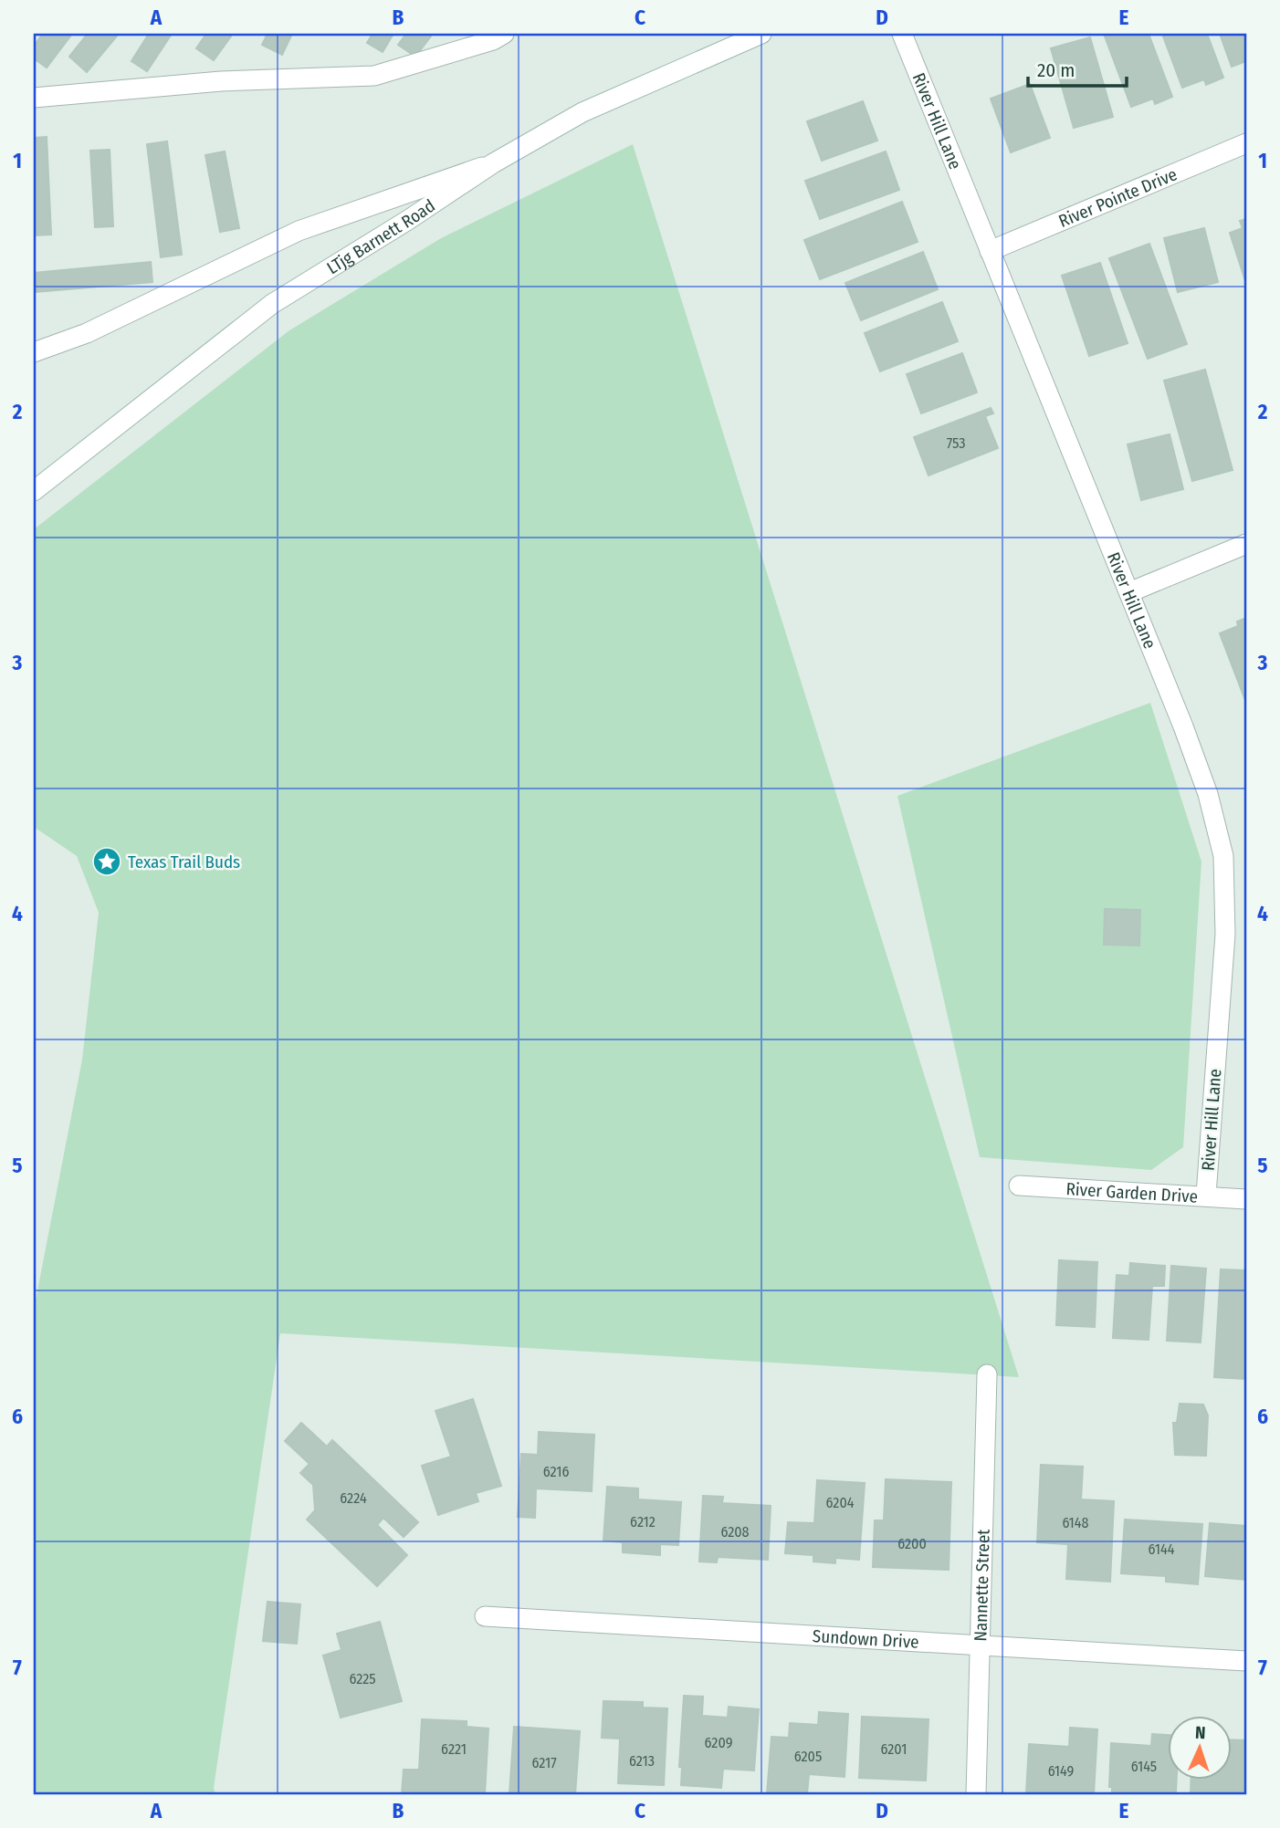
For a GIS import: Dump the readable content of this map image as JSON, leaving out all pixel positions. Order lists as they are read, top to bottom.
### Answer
{
  "streets": {
    "street": [
      "River Hill Lane",
      "River Pointe Drive",
      "LTjg Barnett Road",
      "River Garden Drive",
      "Nannette Street",
      "Sundown Drive"
    ]
  },
  "crossings": [
    ["River Hill Lane", "River Pointe Drive"],
    ["River Hill Lane", "River Garden Drive"],
    ["Nannette Street", "Sundown Drive"]
  ],
  "places": {
    "place": ["Texas Trail Buds"]
  },
  "house_numbers": [
    "753",
    "6216",
    "6224",
    "6204",
    "6212",
    "6148",
    "6208",
    "6200",
    "6144",
    "6225",
    "6209",
    "6221",
    "6201",
    "6205",
    "6213",
    "6217",
    "6145",
    "6149"
  ],
  "scale_bar": "20 m",
  "north": "top",
  "grid": {
    "columns": [
      "A",
      "B",
      "C",
      "D",
      "E"
    ],
    "rows": [
      "1",
      "2",
      "3",
      "4",
      "5",
      "6",
      "7"
    ]
  }
}
